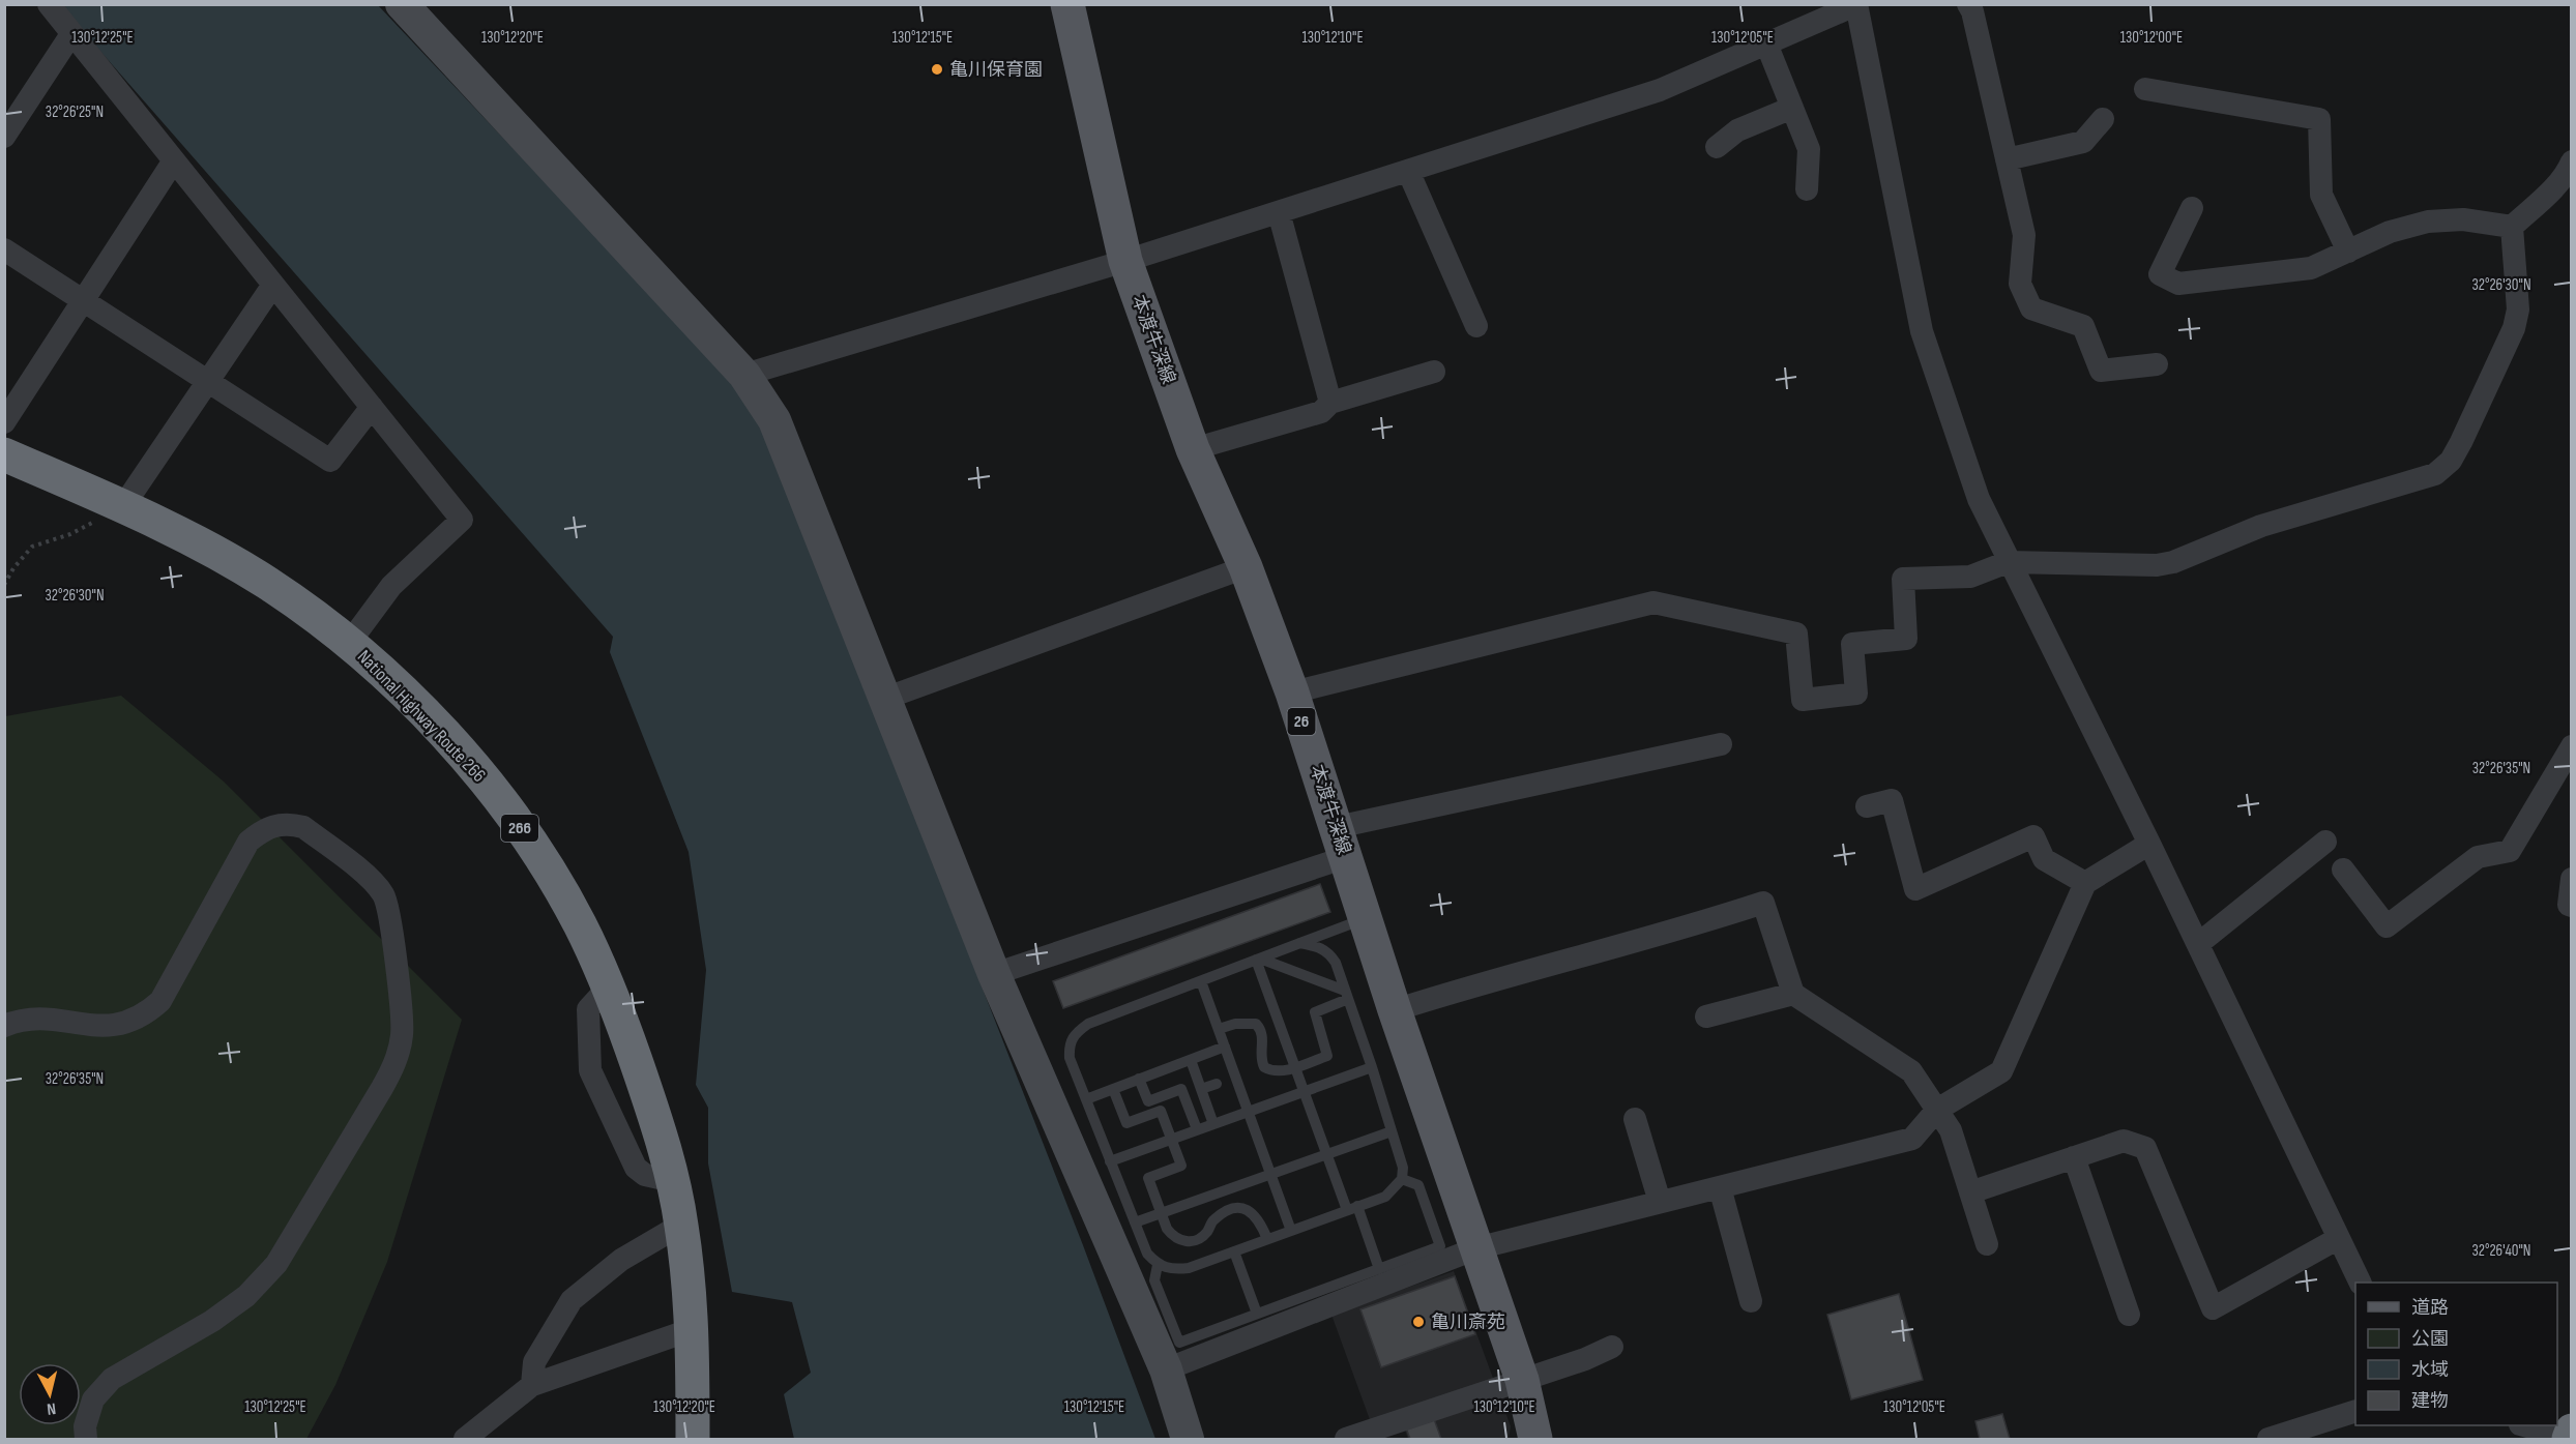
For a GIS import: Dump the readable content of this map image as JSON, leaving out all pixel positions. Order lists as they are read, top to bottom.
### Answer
{
  "streets": {
    "highway": ["National Highway Route 266", "266"],
    "main road": ["本渡牛深線", "26"]
  },
  "places": ["亀川保育園", "亀川斎苑"],
  "legend": [
    "道路",
    "公園",
    "水域",
    "建物"
  ],
  "north": "bottom",
  "coordinates": [
    "130°12'25\"E",
    "130°12'20\"E",
    "130°12'15\"E",
    "130°12'10\"E",
    "130°12'05\"E",
    "130°12'00\"E",
    "32°26'25\"N",
    "32°26'30\"N",
    "32°26'35\"N",
    "32°26'40\"N"
  ]
}
